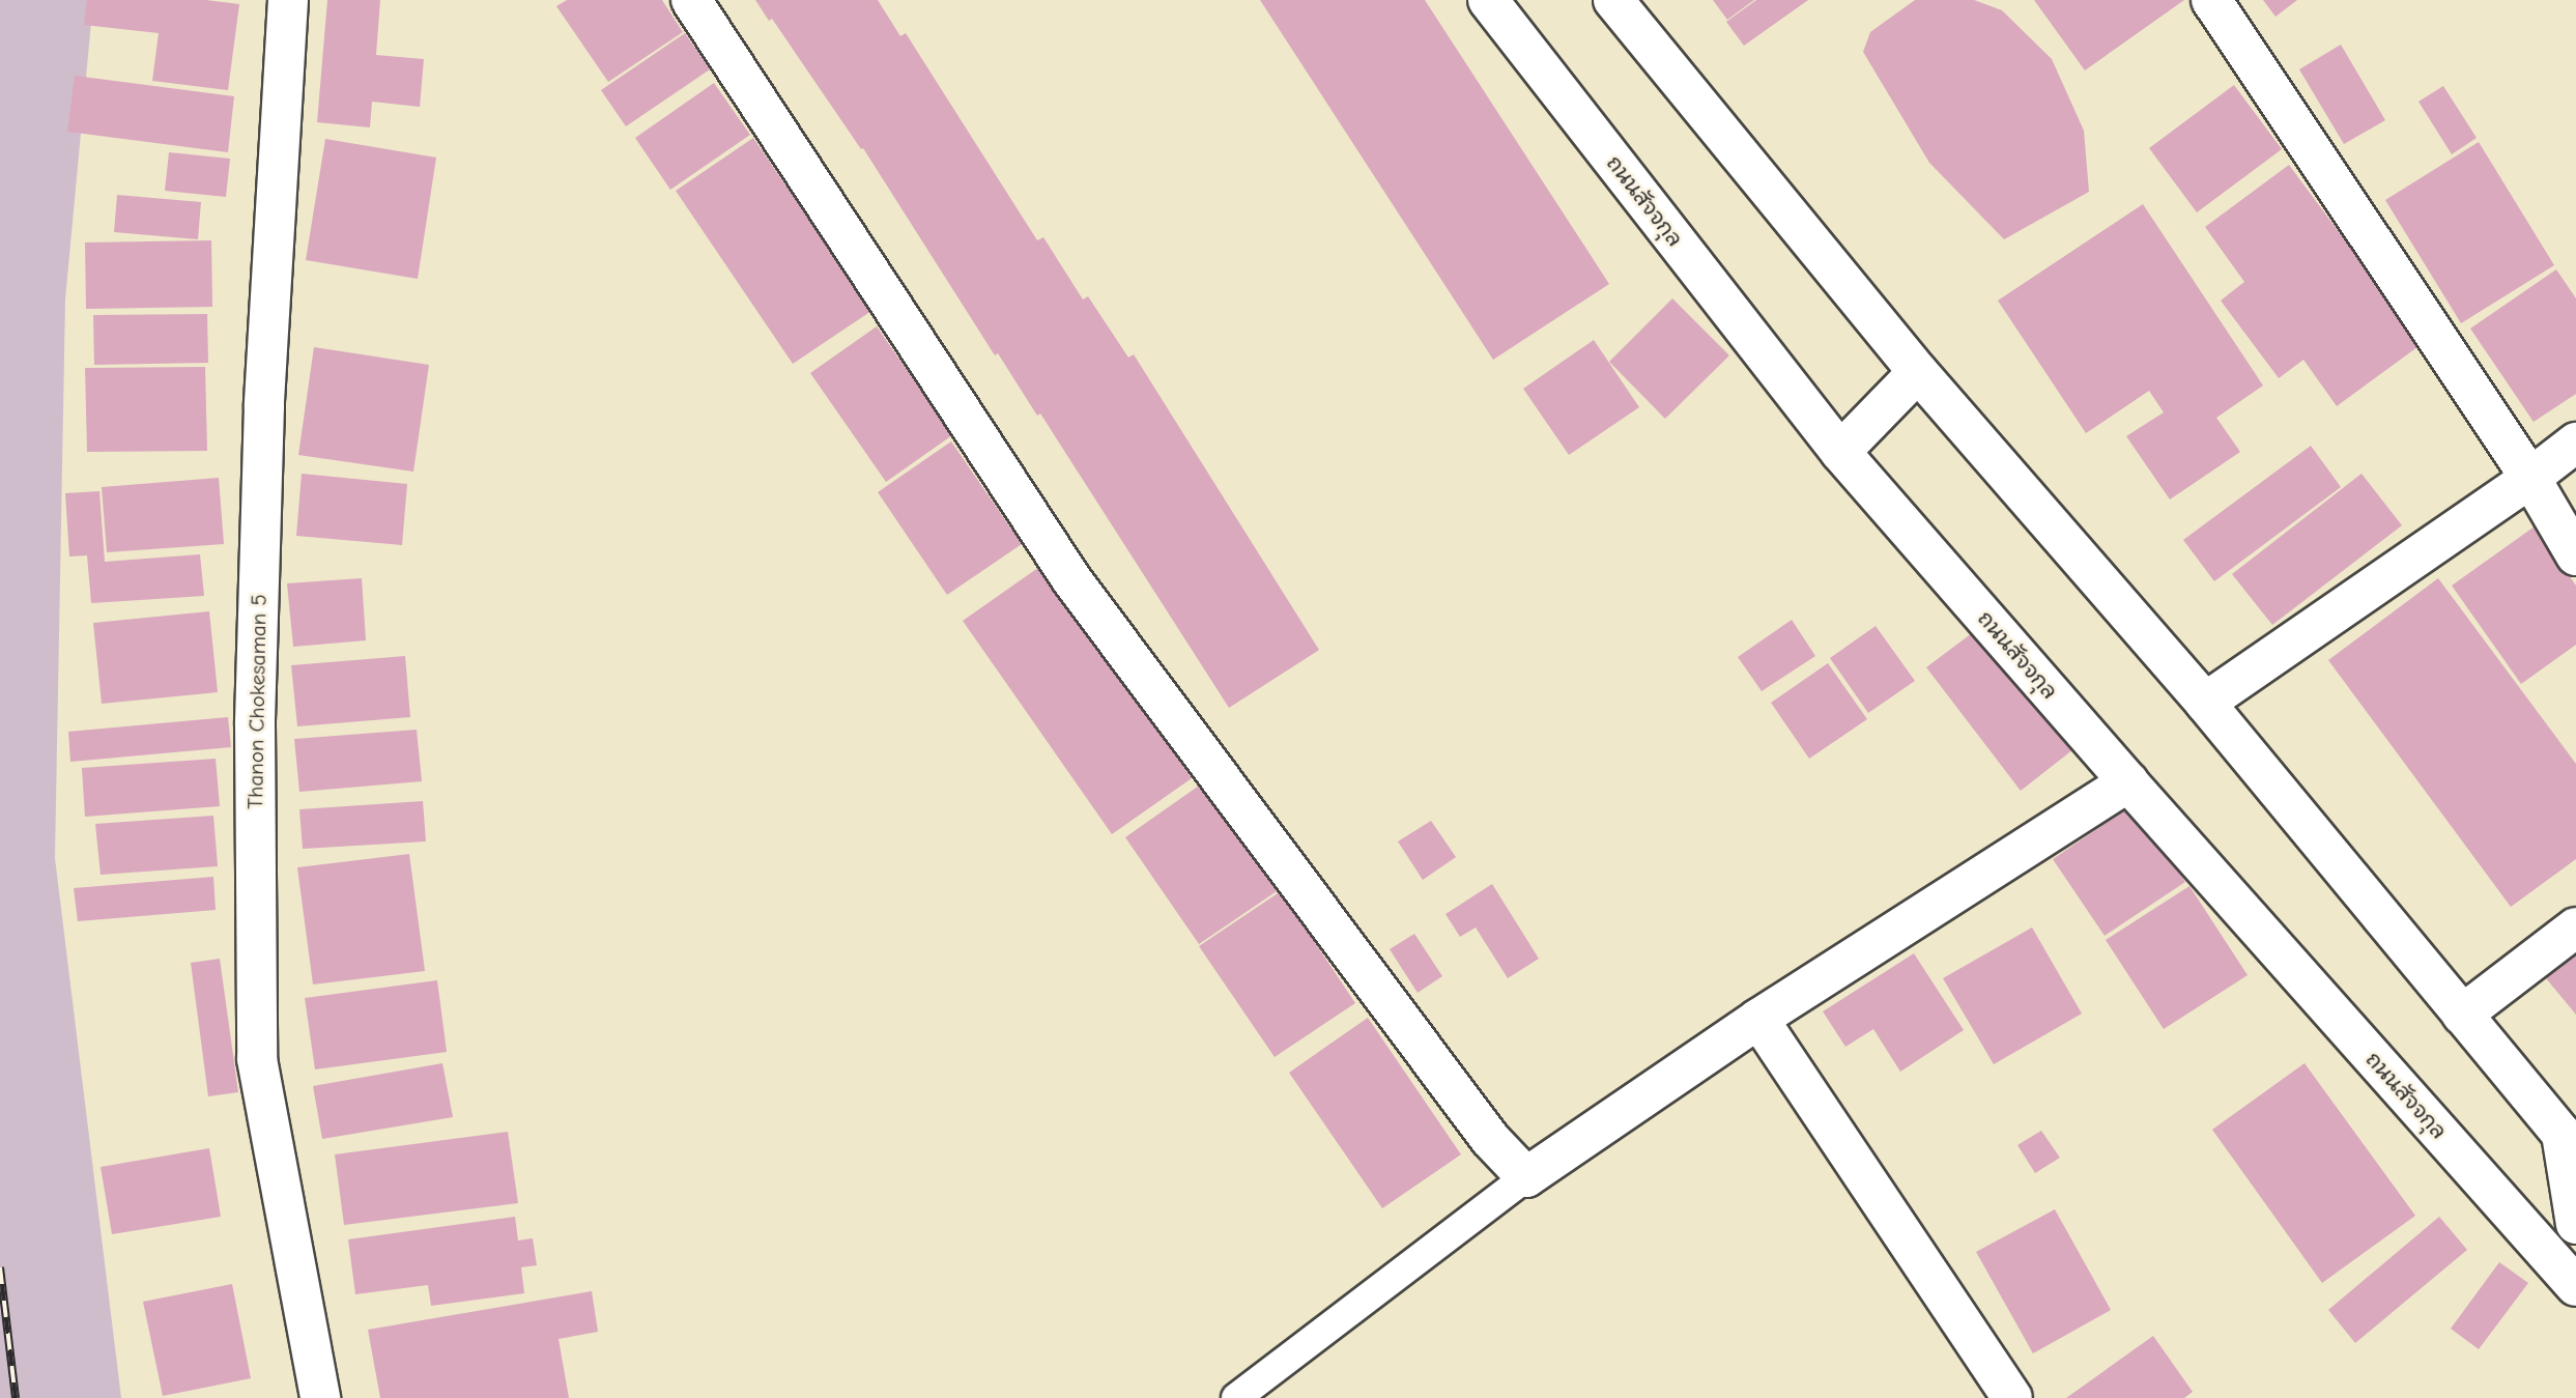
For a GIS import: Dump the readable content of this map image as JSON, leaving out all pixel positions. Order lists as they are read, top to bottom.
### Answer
{
  "streets": {
    "street": ["ถนนสัจจกุล", "Thanon Chokesaman 5"]
  }
}
